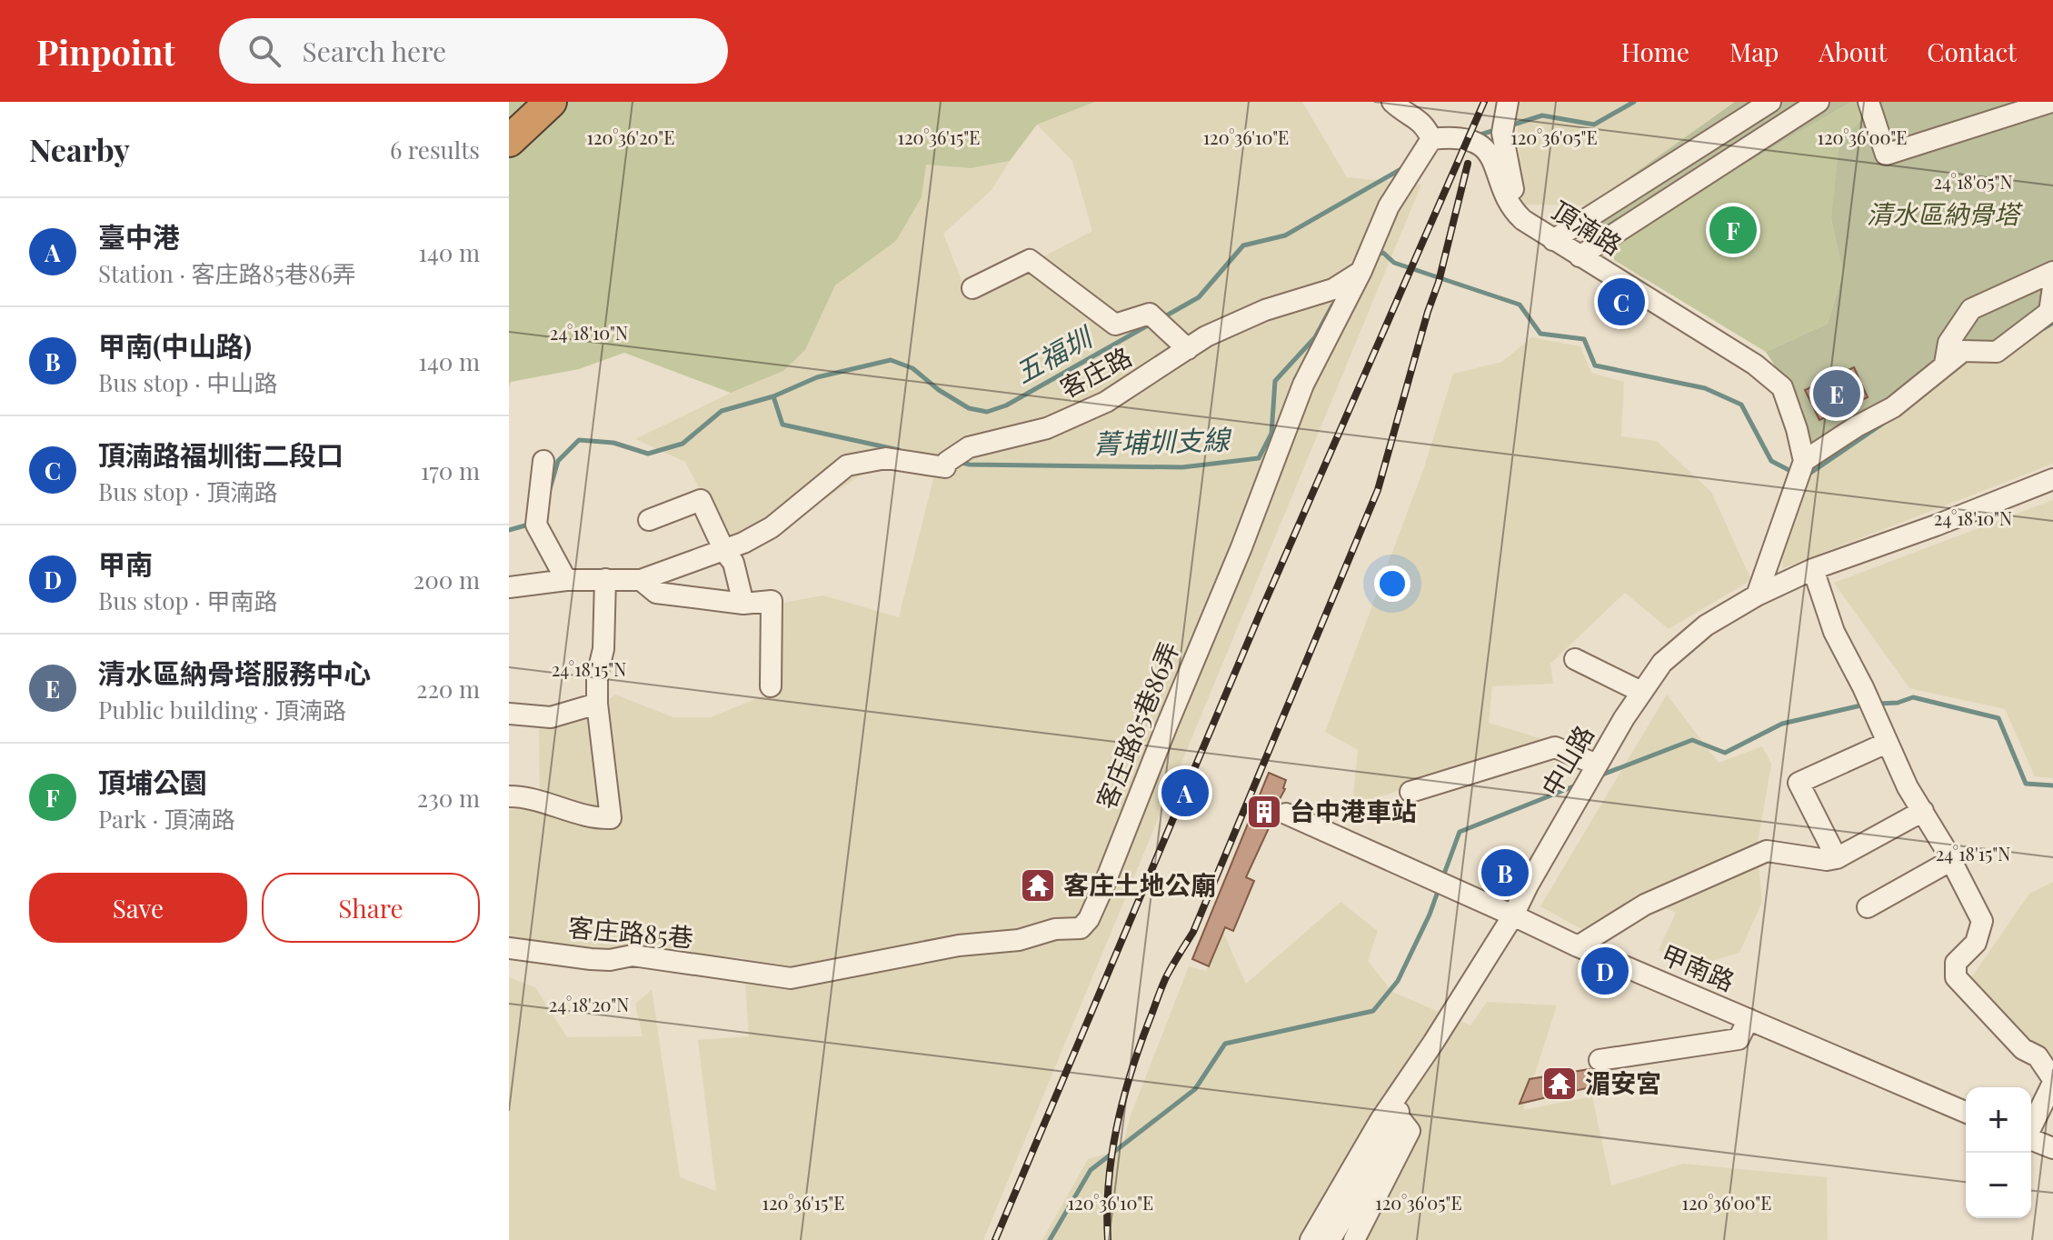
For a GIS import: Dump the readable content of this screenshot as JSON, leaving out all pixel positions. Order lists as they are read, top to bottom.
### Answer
{
  "streets": {
    "street": [
      "頂湳路",
      "客庄路",
      "客庄路85巷86弄",
      "中山路",
      "客庄路85巷",
      "甲南路"
    ]
  },
  "crossings": [
    ["客庄路", "客庄路85巷86弄"],
    ["客庄路85巷86弄", "客庄路85巷"],
    ["中山路", "甲南路"]
  ],
  "water": ["五福圳", "菁埔圳支線"],
  "parks": ["清水區納骨塔"],
  "places": {
    "building": ["台中港車站"],
    "temple": ["客庄土地公廟", "湄安宮"]
  },
  "page": {
    "header": "Pinpoint",
    "search": "Search here",
    "nav": [
      "Home",
      "Map",
      "About",
      "Contact"
    ],
    "heading": ["Nearby", "6 results"],
    "list": [
      {
        "mark": "A",
        "name": "臺中港",
        "note": "Station · 客庄路85巷86弄",
        "value": "140 m"
      },
      {
        "mark": "B",
        "name": "甲南(中山路)",
        "note": "Bus stop · 中山路",
        "value": "140 m"
      },
      {
        "mark": "C",
        "name": "頂湳路福圳街二段口",
        "note": "Bus stop · 頂湳路",
        "value": "170 m"
      },
      {
        "mark": "D",
        "name": "甲南",
        "note": "Bus stop · 甲南路",
        "value": "200 m"
      },
      {
        "mark": "E",
        "name": "清水區納骨塔服務中心",
        "note": "Public building · 頂湳路",
        "value": "220 m"
      },
      {
        "mark": "F",
        "name": "頂埔公園",
        "note": "Park · 頂湳路",
        "value": "230 m"
      }
    ],
    "pins": [
      "F",
      "C",
      "E",
      "A",
      "B",
      "D"
    ],
    "buttons": ["Save", "Share"],
    "map_buttons": ["+", "−"]
  },
  "coordinates": [
    "120°36'20\"E",
    "120°36'15\"E",
    "120°36'10\"E",
    "120°36'05\"E",
    "120°36'00\"E",
    "24°18'05\"N",
    "24°18'10\"N",
    "24°18'15\"N",
    "24°18'20\"N"
  ]
}
